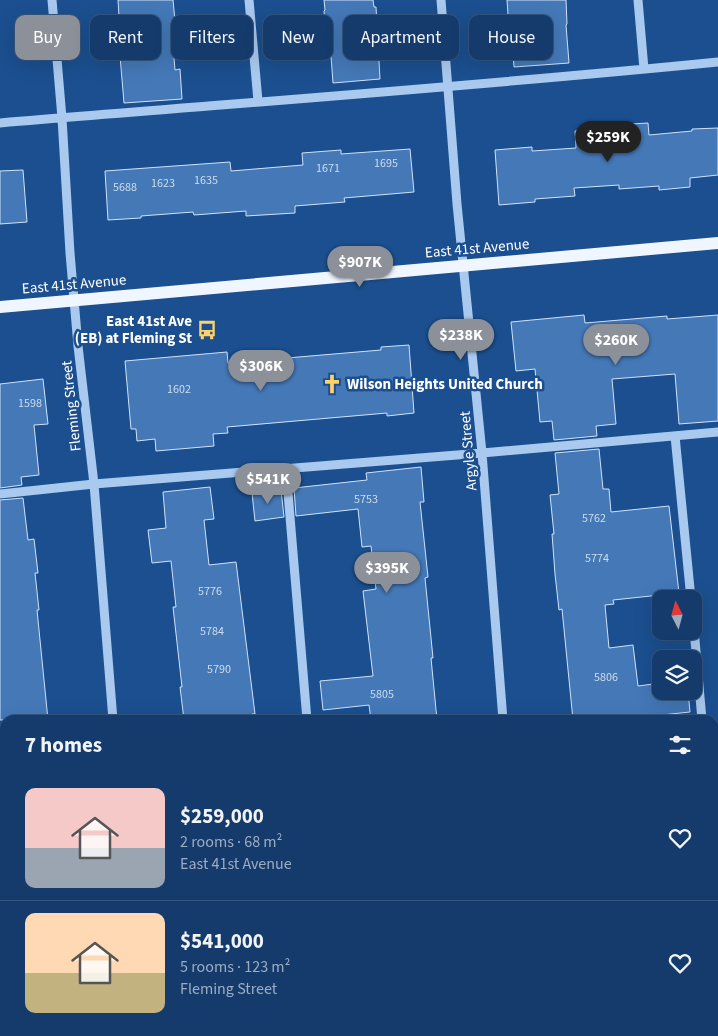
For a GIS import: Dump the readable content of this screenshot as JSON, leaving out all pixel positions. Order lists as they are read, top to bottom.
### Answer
{
  "streets": {
    "main road": ["East 41st Avenue"],
    "street": ["Fleming Street", "Argyle Street"]
  },
  "crossings": [
    ["East 41st Avenue", "Fleming Street"],
    ["East 41st Avenue", "Argyle Street"]
  ],
  "places": {
    "bus stop": ["East 41st Ave (EB) at Fleming St"],
    "church": ["Wilson Heights United Church"]
  },
  "house_numbers": [
    "1695",
    "1671",
    "1635",
    "1623",
    "5688",
    "1602",
    "1598",
    "5753",
    "5762",
    "5774",
    "5776",
    "5784",
    "5790",
    "5806",
    "5805"
  ],
  "north": "top",
  "page": {
    "chip": [
      "Buy",
      "Rent",
      "Filters",
      "New",
      "Apartment",
      "House"
    ],
    "price": [
      "$259K",
      "$907K",
      "$238K",
      "$260K",
      "$306K",
      "$541K",
      "$395K"
    ],
    "heading": "7 homes",
    "list": [
      {
        "name": "$259,000",
        "note": "2 rooms · 68 m² · East 41st Avenue"
      },
      {
        "name": "$541,000",
        "note": "5 rooms · 123 m² · Fleming Street"
      }
    ]
  }
}
